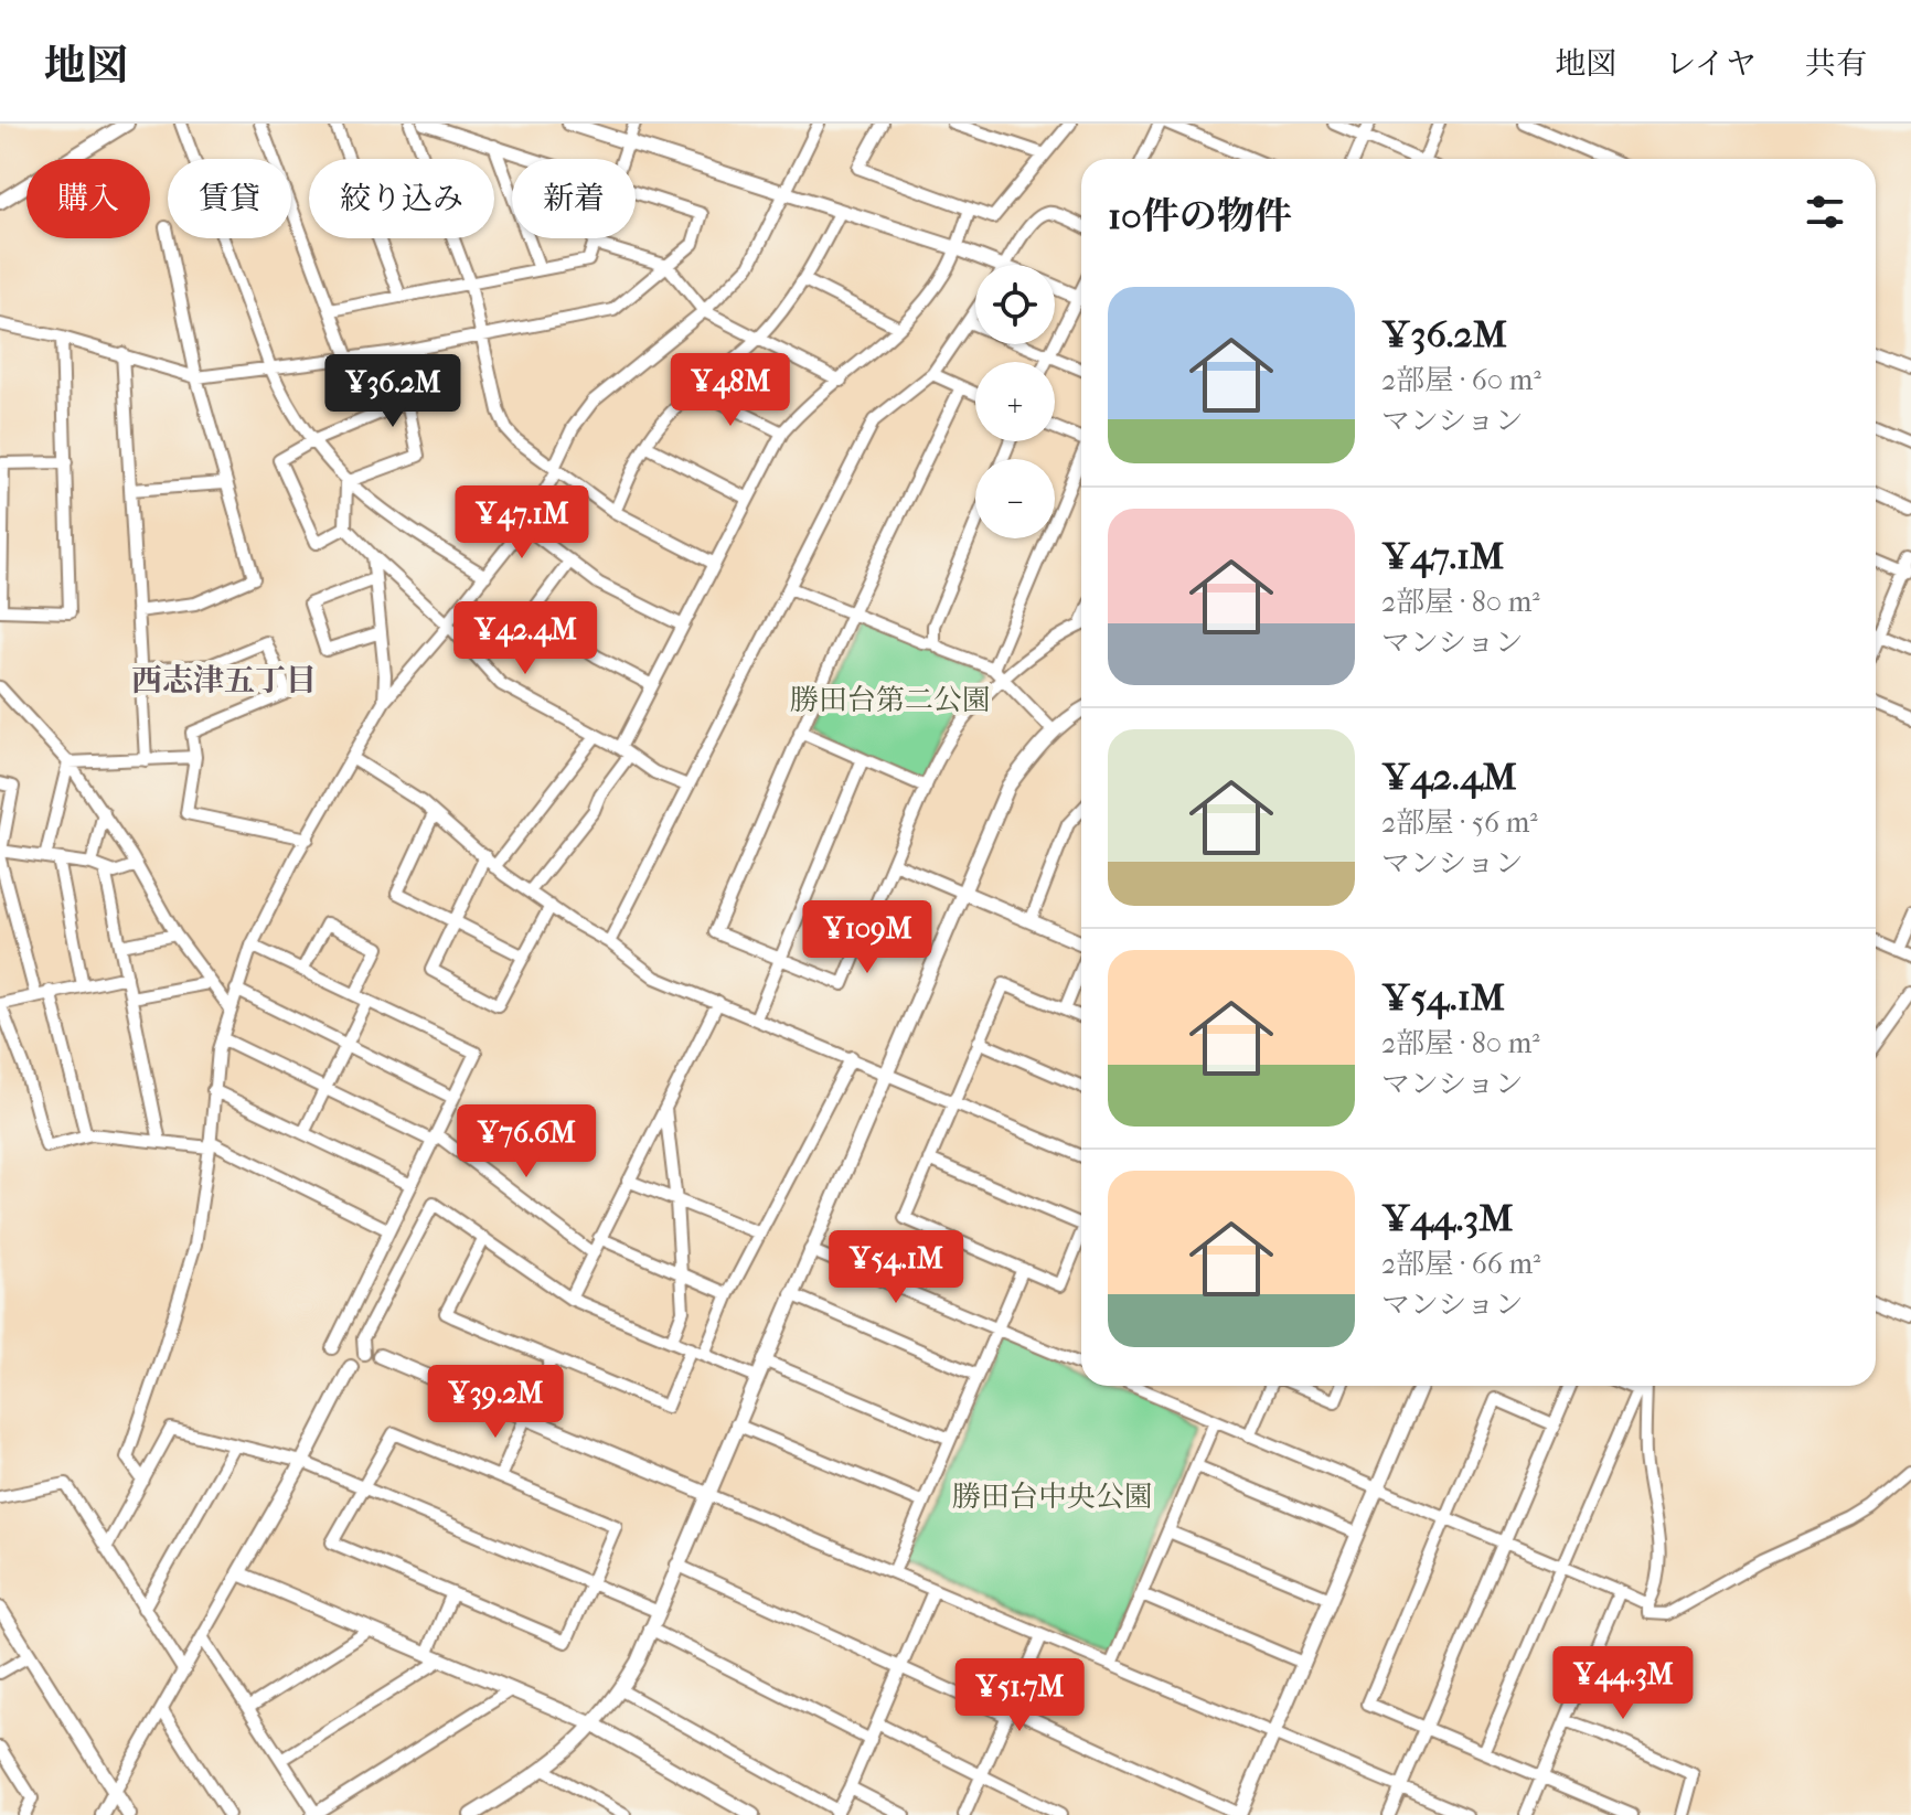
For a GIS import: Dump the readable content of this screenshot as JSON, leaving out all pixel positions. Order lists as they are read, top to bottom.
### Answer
{
  "districts": ["西志津五丁目"],
  "parks": ["勝田台第二公園", "勝田台中央公園"],
  "page": {
    "header": "地図",
    "nav": ["地図", "レイヤ", "共有"],
    "chip": [
      "購入",
      "賃貸",
      "絞り込み",
      "新着"
    ],
    "heading": "10件の物件",
    "map_buttons": ["+", "−"],
    "list": [
      {
        "name": "¥36.2M",
        "note": "2部屋 · 60 m² · マンション"
      },
      {
        "name": "¥47.1M",
        "note": "2部屋 · 80 m² · マンション"
      },
      {
        "name": "¥42.4M",
        "note": "2部屋 · 56 m² · マンション"
      },
      {
        "name": "¥54.1M",
        "note": "2部屋 · 80 m² · マンション"
      },
      {
        "name": "¥44.3M",
        "note": "2部屋 · 66 m² · マンション"
      }
    ],
    "price": [
      "¥48M",
      "¥36.2M",
      "¥47.1M",
      "¥42.4M",
      "¥109M",
      "¥76.6M",
      "¥54.1M",
      "¥39.2M",
      "¥44.3M",
      "¥51.7M"
    ]
  }
}
